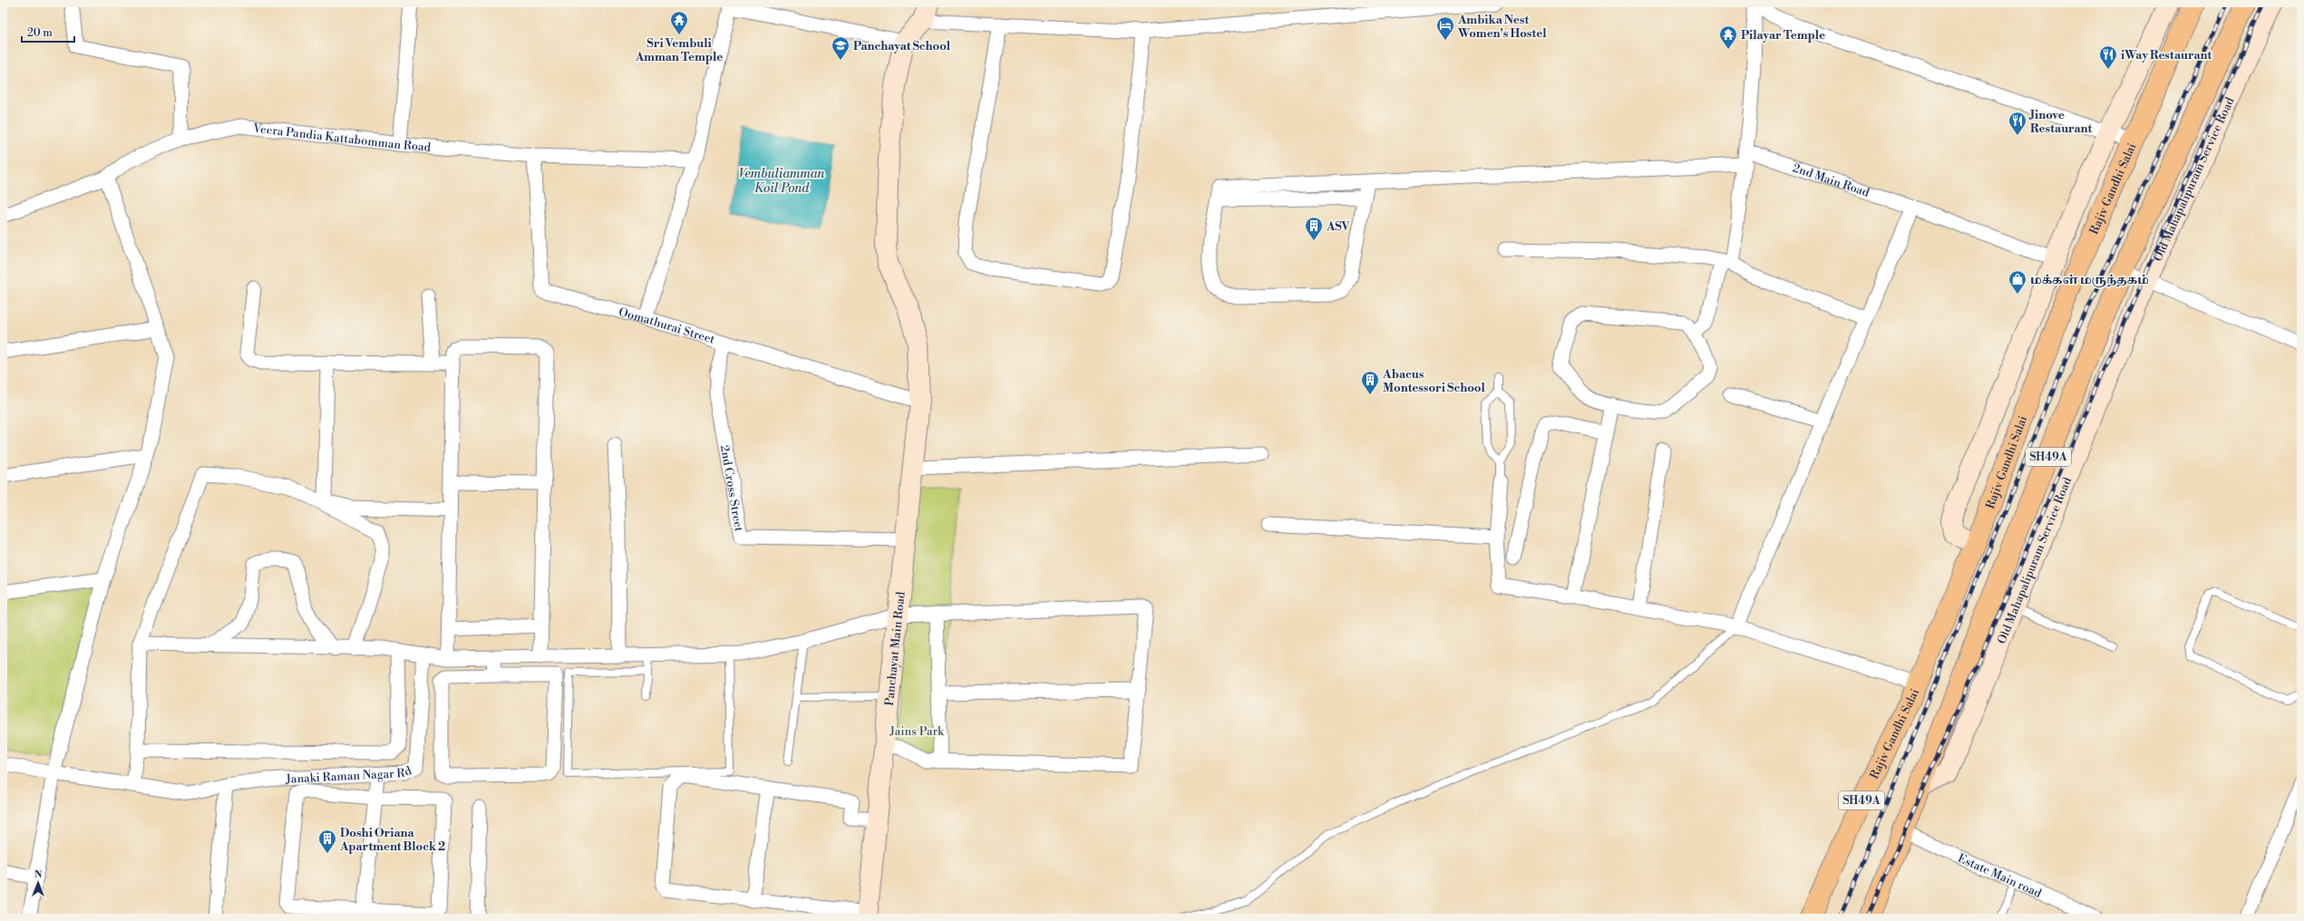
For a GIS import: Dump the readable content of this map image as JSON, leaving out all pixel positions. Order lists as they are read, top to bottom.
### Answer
{
  "streets": {
    "main road": ["Rajiv Gandhi Salai", "SH49A"],
    "street": [
      "Veera Pandia Kattabomman Road",
      "2nd Main Road",
      "Old Mahapalipuram Service Road",
      "Oomathurai Street",
      "2nd Cross Street",
      "Panchayat Main Road",
      "Janaki Raman Nagar Rd",
      "Estate Main road"
    ]
  },
  "crossings": [
    ["Veera Pandia Kattabomman Road", "Oomathurai Street"],
    ["Old Mahapalipuram Service Road", "SH49A"],
    ["Oomathurai Street", "2nd Cross Street"],
    ["Oomathurai Street", "Panchayat Main Road"],
    ["SH49A", "Estate Main road"],
    ["2nd Cross Street", "Panchayat Main Road"]
  ],
  "water": ["Vembuliamman Koil Pond"],
  "parks": ["Jains Park"],
  "places": {
    "temple": ["Sri Vembuli Amman Temple", "Pilayar Temple"],
    "hotel": ["Ambika Nest Women's Hostel"],
    "school or university": ["Panchayat School"],
    "restaurant": ["iWay Restaurant", "Jinove Restaurant"],
    "building": ["ASV", "Abacus Montessori School", "Doshi Oriana Apartment Block 2"],
    "shop": ["மக்கள் மருந்தகம்"]
  },
  "scale_bar": "20 m",
  "north": "top"
}
